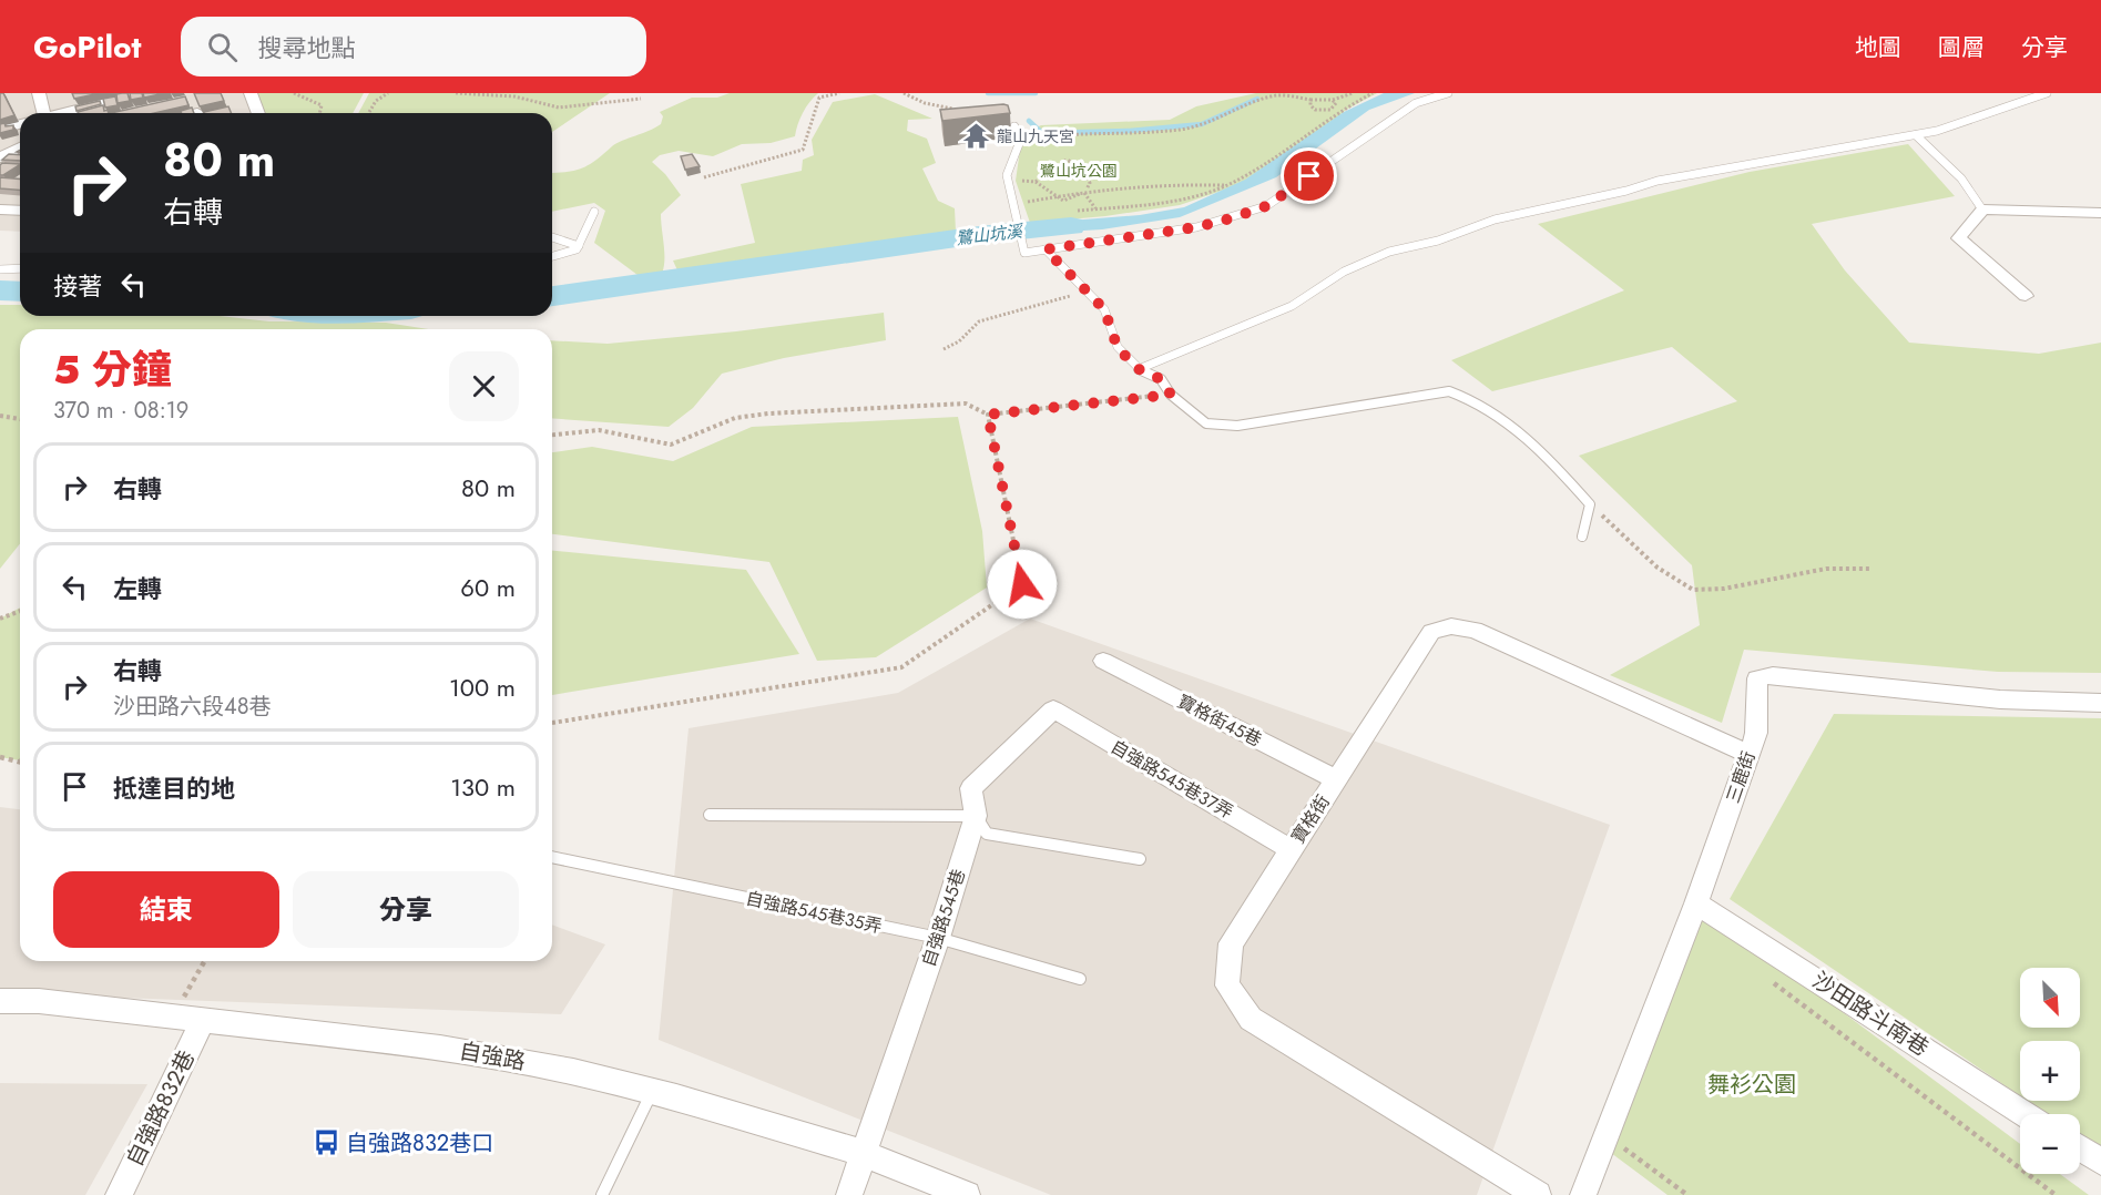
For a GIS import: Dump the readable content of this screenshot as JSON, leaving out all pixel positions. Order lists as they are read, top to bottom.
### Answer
{
  "streets": {
    "street": [
      "寶格街45巷",
      "三鹿街",
      "自強路545巷37弄",
      "寶格街",
      "自強路545巷",
      "沙田路斗南巷",
      "自強路",
      "自強路832巷"
    ],
    "lane": ["自強路545巷35弄"]
  },
  "crossings": [
    ["寶格街45巷", "寶格街"],
    ["三鹿街", "寶格街"],
    ["三鹿街", "沙田路斗南巷"],
    ["自強路545巷37弄", "寶格街"],
    ["自強路545巷37弄", "自強路545巷"],
    ["自強路545巷35弄", "自強路545巷"],
    ["自強路545巷", "自強路"],
    ["自強路", "自強路832巷"]
  ],
  "water": ["鷺山坑溪"],
  "parks": ["鷺山坑公園", "舞衫公園"],
  "places": {
    "temple": ["龍山九天宮"],
    "bus stop": ["自強路832巷口"]
  },
  "north": "bottom right",
  "page": {
    "header": "GoPilot",
    "search": "搜尋地點",
    "nav": ["地圖", "圖層", "分享"],
    "turn": ["80 m", "右轉"],
    "then": "接著",
    "heading": ["5 分鐘", "370 m · 08:19"],
    "list": [
      {
        "name": "右轉",
        "value": "80 m"
      },
      {
        "name": "左轉",
        "value": "60 m"
      },
      {
        "name": "右轉",
        "note": "沙田路六段48巷",
        "value": "100 m"
      },
      {
        "name": "抵達目的地",
        "value": "130 m"
      }
    ],
    "buttons": ["結束", "分享"],
    "map_buttons": ["+", "−"]
  }
}
